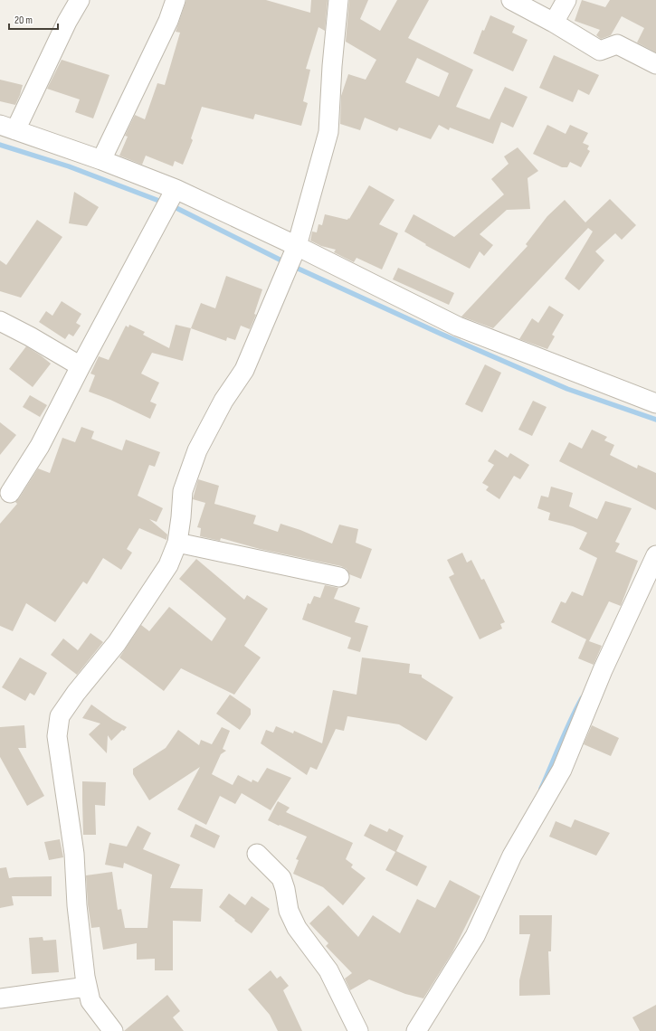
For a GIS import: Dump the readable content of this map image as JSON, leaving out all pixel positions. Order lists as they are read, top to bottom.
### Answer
{
  "scale_bar": "20 m"
}
